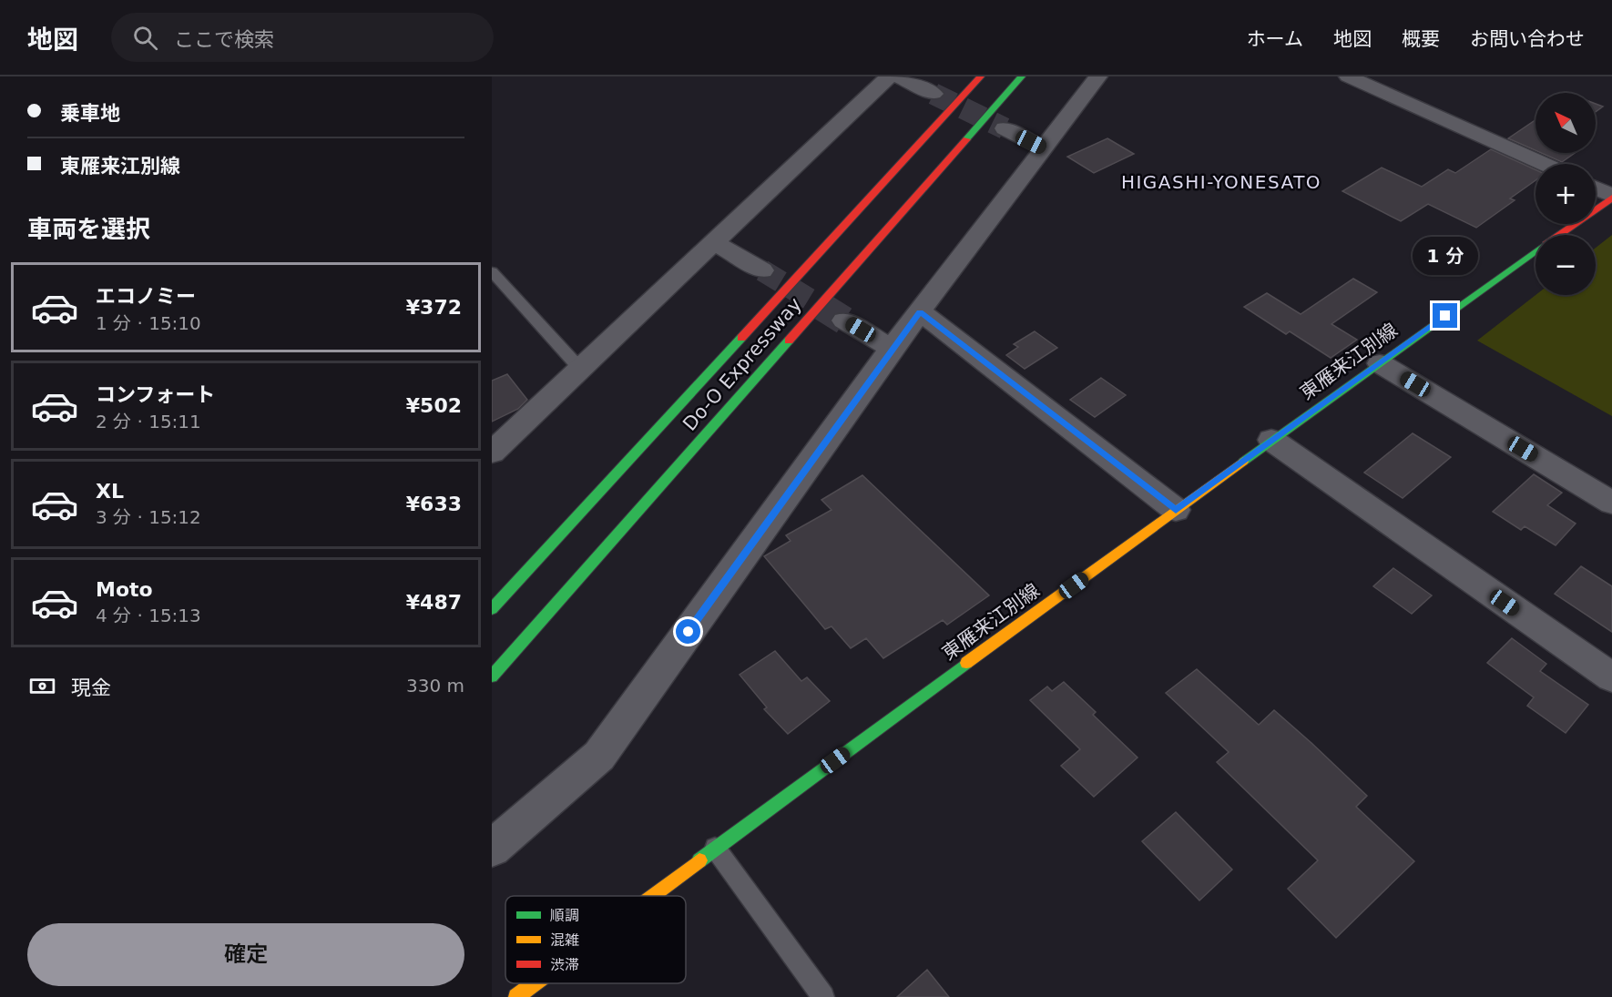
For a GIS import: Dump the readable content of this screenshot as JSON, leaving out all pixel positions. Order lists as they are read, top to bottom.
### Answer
{
  "streets": {
    "main road": ["東雁来江別線", "Do-O Expressway"]
  },
  "districts": ["HIGASHI-YONESATO"],
  "legend": ["順調", "混雑", "渋滞"],
  "north": "top left",
  "page": {
    "header": "地図",
    "search": "ここで検索",
    "nav": [
      "ホーム",
      "地図",
      "概要",
      "お問い合わせ"
    ],
    "banner": ["乗車地", "東雁来江別線"],
    "map_buttons": ["+", "−"],
    "heading": "車両を選択",
    "bubble": "1 分",
    "list": [
      {
        "name": "エコノミー",
        "note": "1 分 · 15:10",
        "value": "¥372"
      },
      {
        "name": "コンフォート",
        "note": "2 分 · 15:11",
        "value": "¥502"
      },
      {
        "name": "XL",
        "note": "3 分 · 15:12",
        "value": "¥633"
      },
      {
        "name": "Moto",
        "note": "4 分 · 15:13",
        "value": "¥487"
      }
    ],
    "pay": ["現金", "330 m"],
    "buttons": "確定"
  }
}
